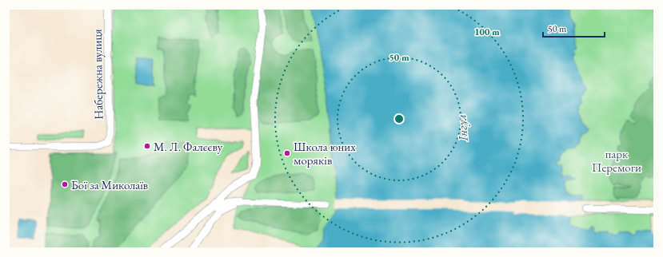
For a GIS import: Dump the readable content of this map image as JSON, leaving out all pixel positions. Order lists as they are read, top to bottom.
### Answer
{
  "streets": {
    "street": ["Набережна вулиця"]
  },
  "water": ["Інгул"],
  "parks": ["парк Перемоги"],
  "places": ["М. Л. Фалєєву", "Школа юних моряків", "Бої за Миколаїв"],
  "scale_bar": "50 m",
  "rings": ["100 m", "50 m"]
}
